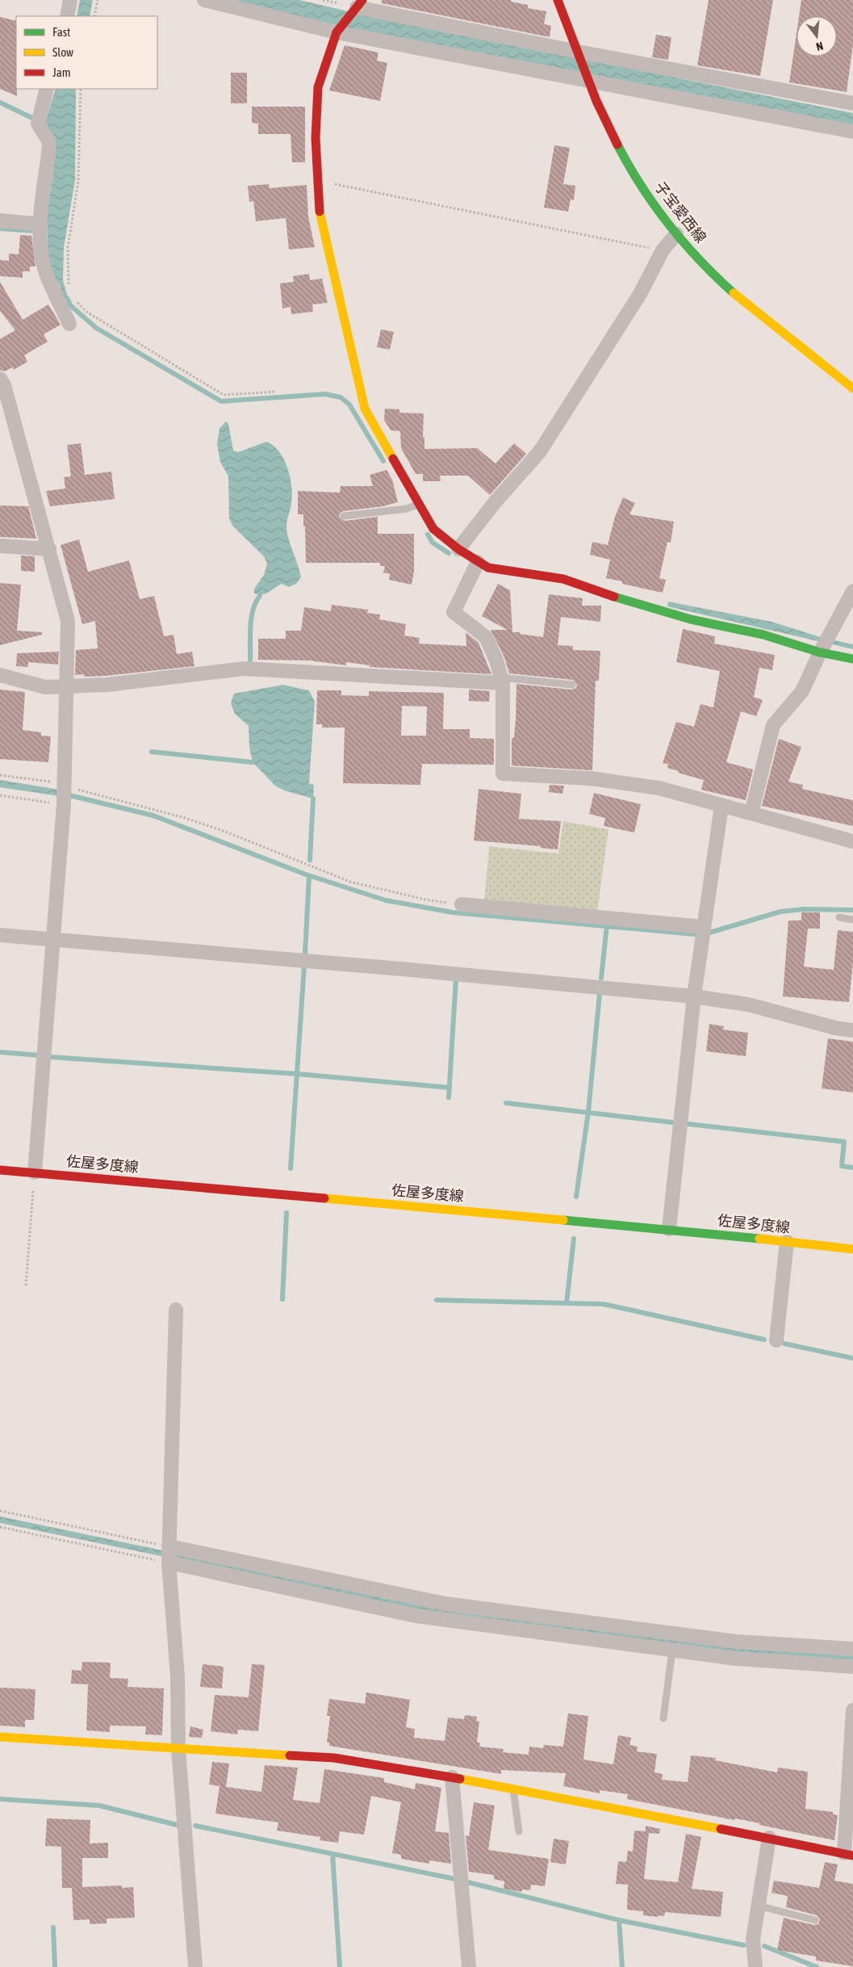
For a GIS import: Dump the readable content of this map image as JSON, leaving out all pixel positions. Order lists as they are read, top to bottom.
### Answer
{
  "streets": {
    "street": ["子宝愛西線", "佐屋多度線"]
  },
  "legend": ["Fast", "Slow", "Jam"],
  "north": "bottom"
}
